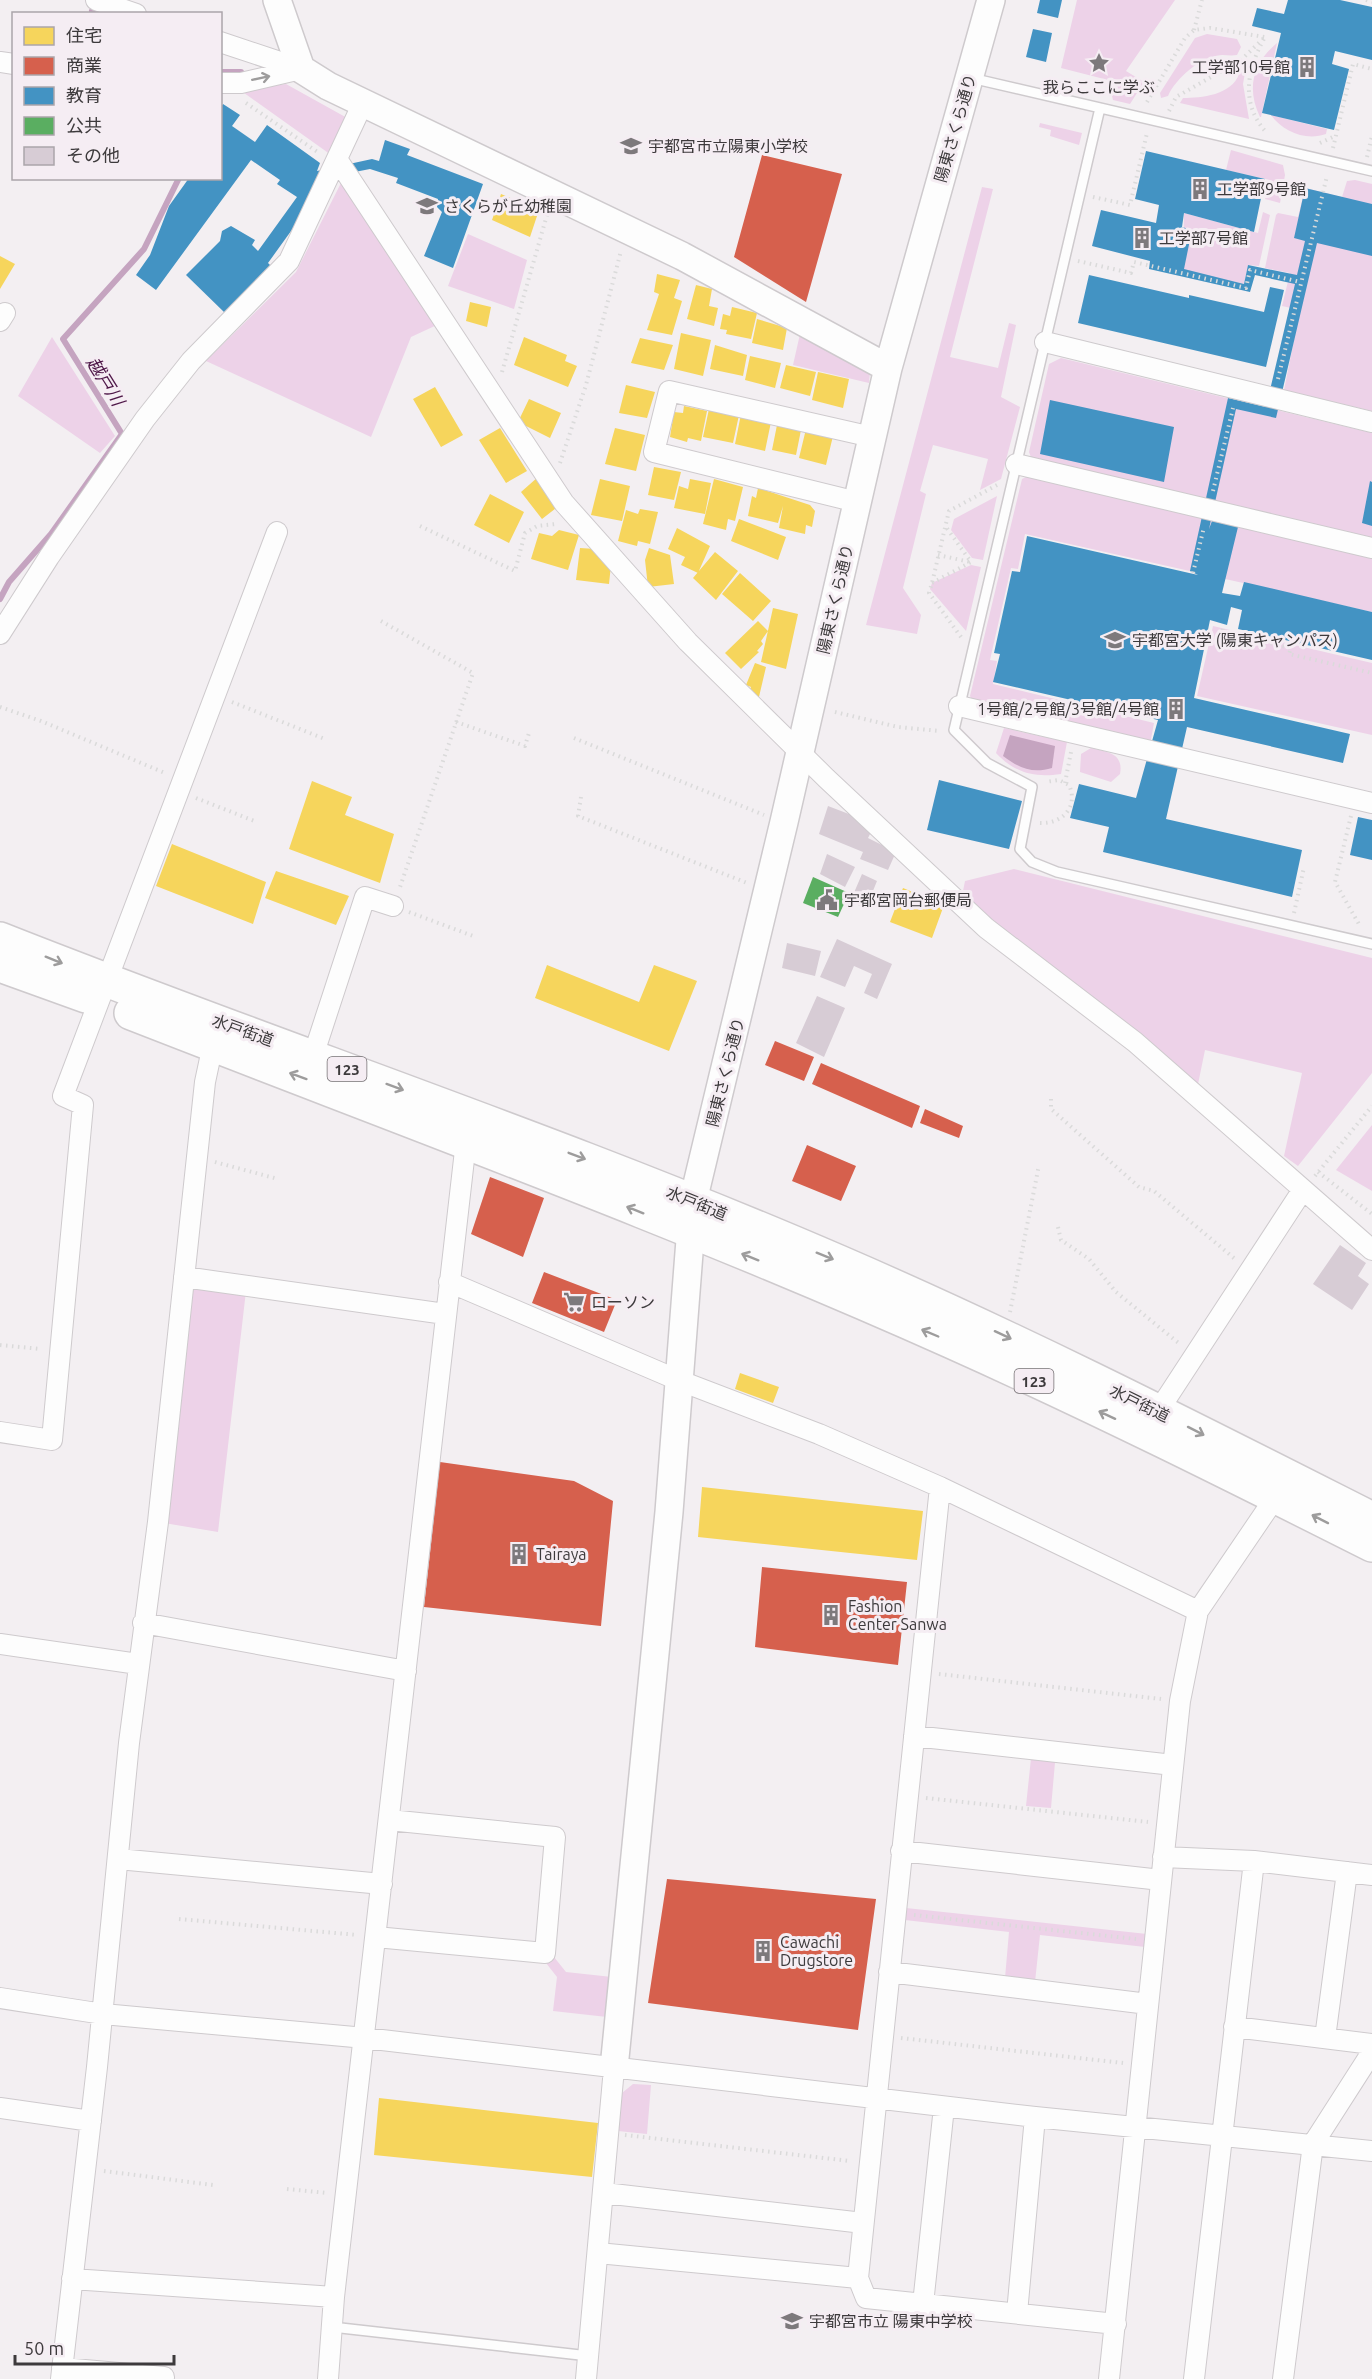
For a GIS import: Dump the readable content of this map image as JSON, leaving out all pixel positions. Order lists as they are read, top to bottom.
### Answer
{
  "streets": {
    "highway": ["水戸街道", "123"],
    "street": ["陽東さくら通り"]
  },
  "crossings": [
    ["陽東さくら通り", "水戸街道"]
  ],
  "water": ["越戸川"],
  "places": {
    "place": ["我らここに学ぶ"],
    "building": [
      "工学部10号館",
      "工学部9号館",
      "工学部7号館",
      "1号館/2号館/3号館/4号館",
      "Tairaya",
      "Fashion Center Sanwa",
      "Cawachi Drugstore"
    ],
    "school or university": [
      "宇都宮市立陽東小学校",
      "さくらが丘幼稚園",
      "宇都宮大学 (陽東キャンパス)",
      "宇都宮市立 陽東中学校"
    ],
    "public building": ["宇都宮岡台郵便局"],
    "supermarket": ["ローソン"]
  },
  "legend": [
    "住宅",
    "商業",
    "教育",
    "公共",
    "その他"
  ],
  "scale_bar": "50 m"
}
